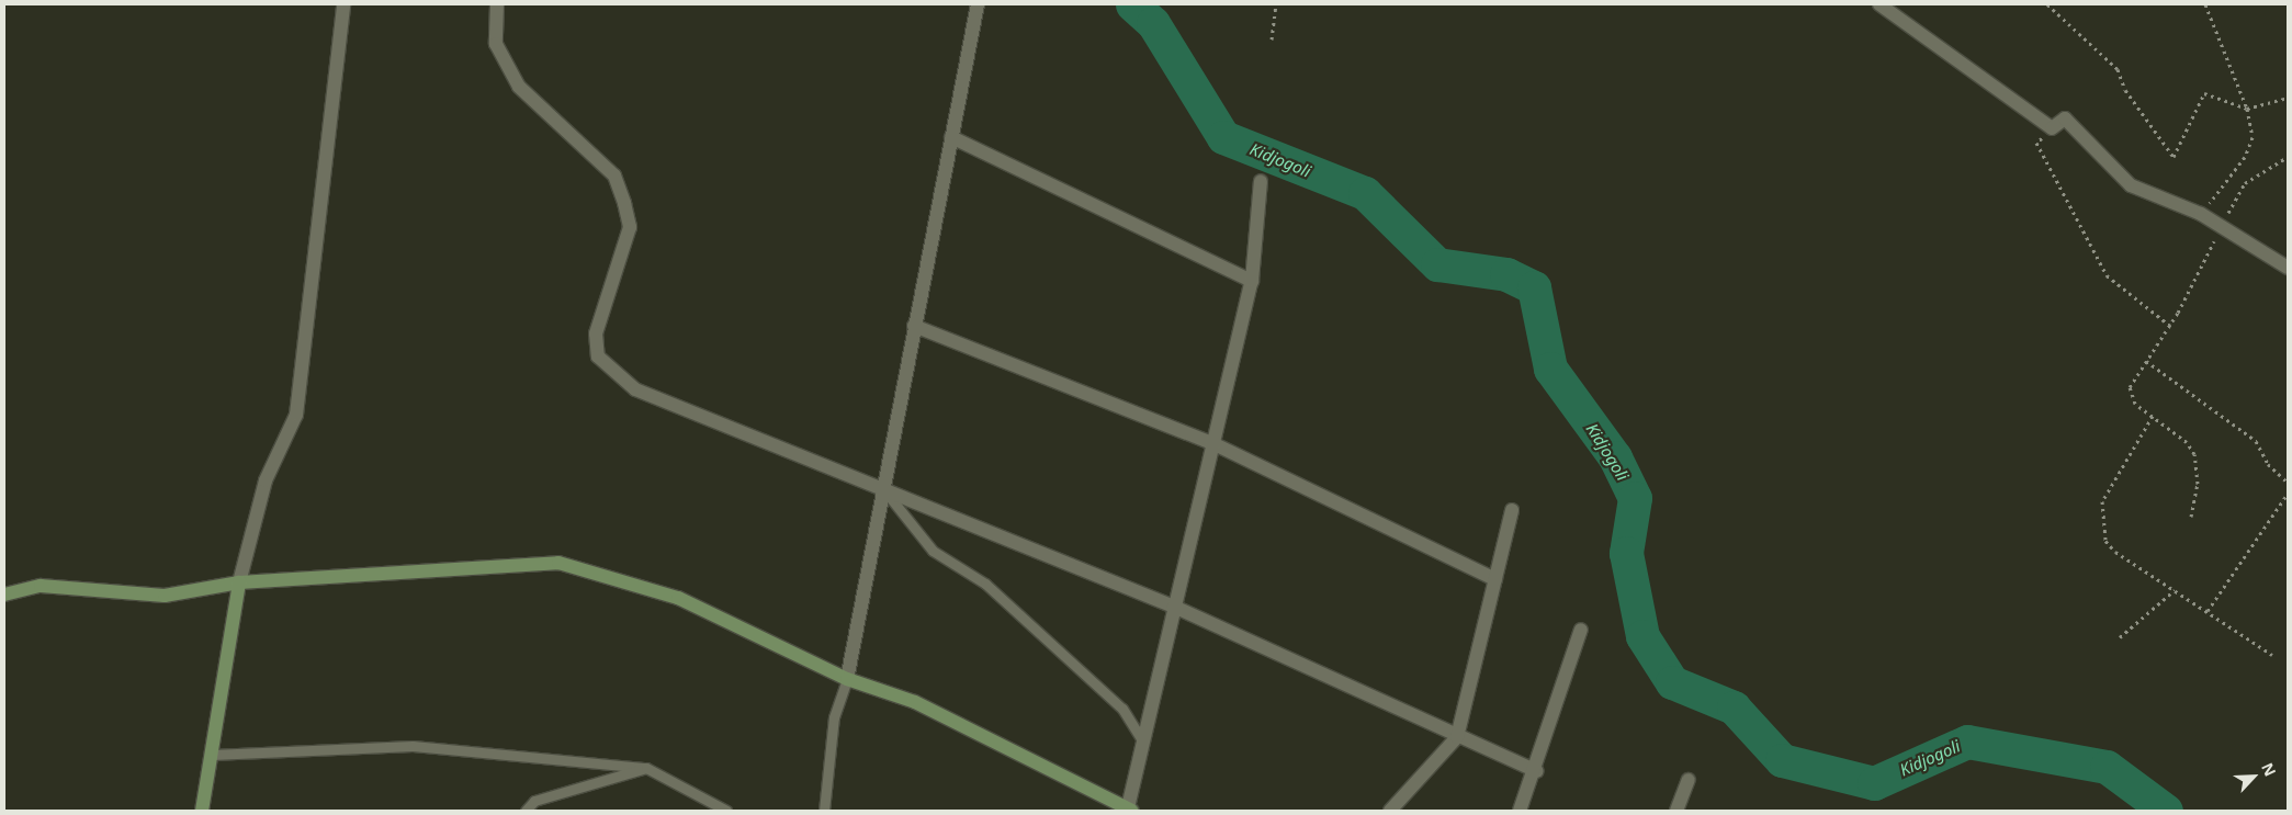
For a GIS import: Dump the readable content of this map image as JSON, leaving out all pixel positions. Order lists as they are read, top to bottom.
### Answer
{
  "water": ["Kidjogoli"],
  "north": "top right"
}
